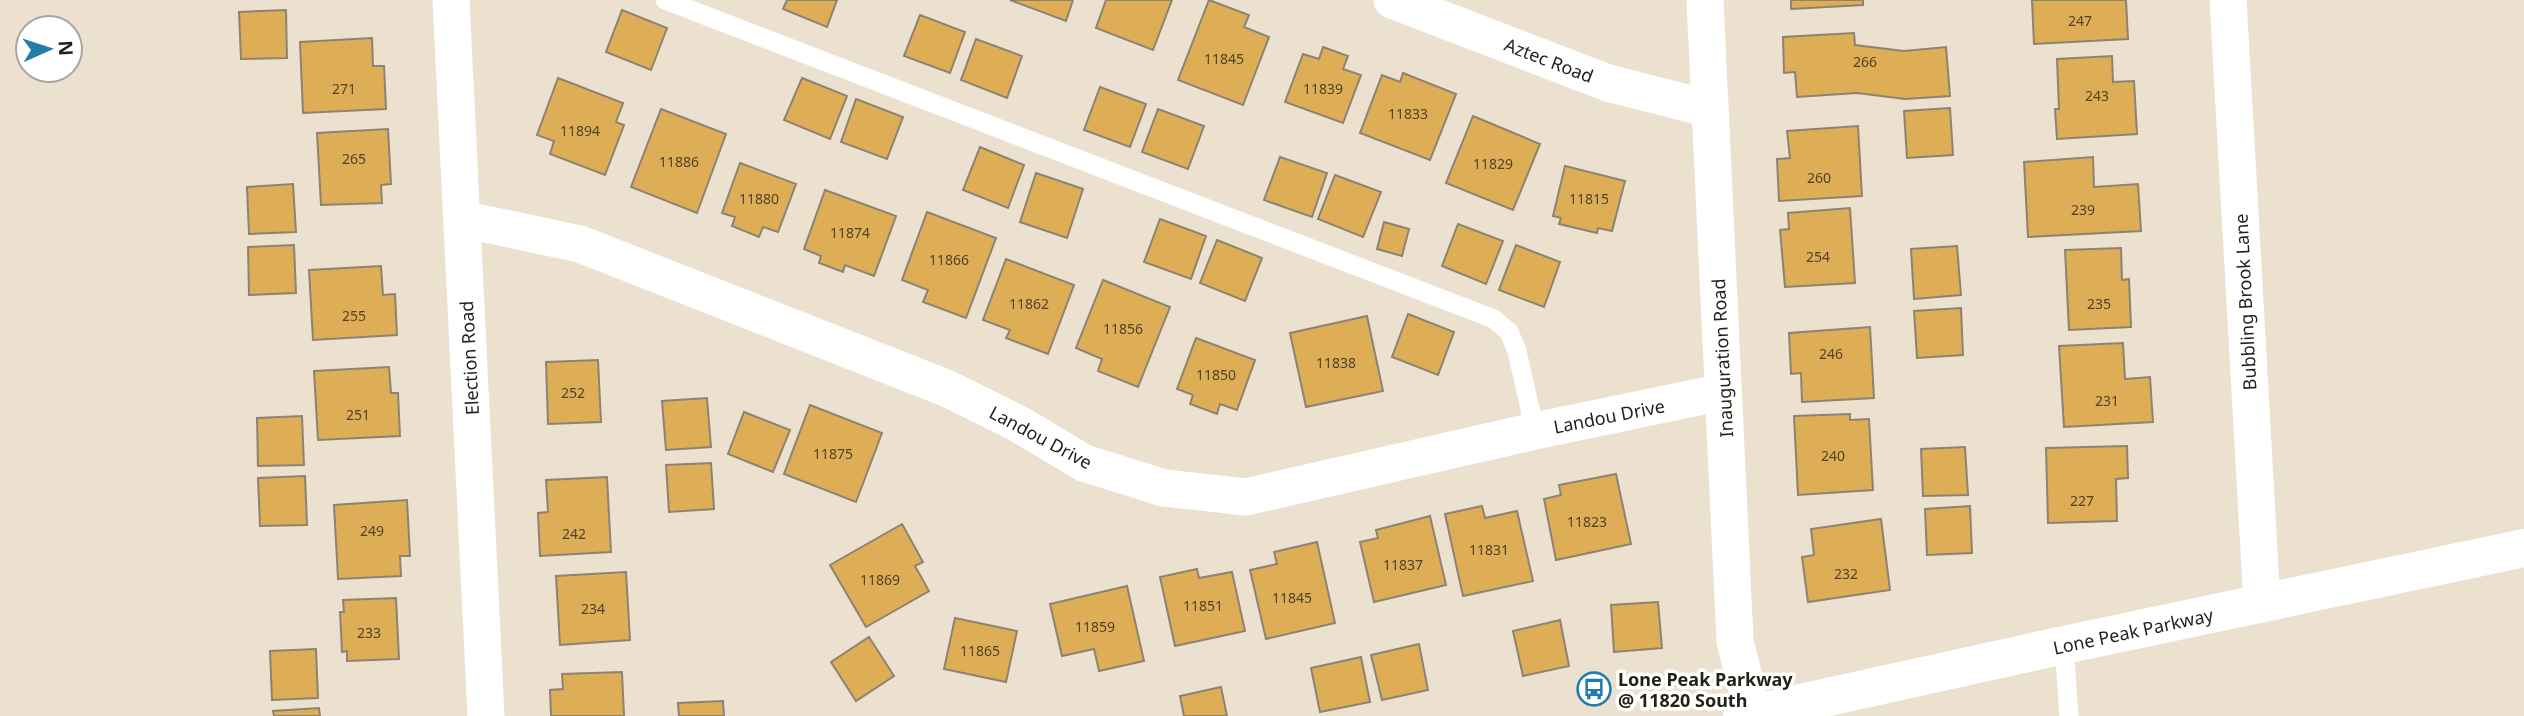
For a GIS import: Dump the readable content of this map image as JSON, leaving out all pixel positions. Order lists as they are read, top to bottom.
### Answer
{
  "streets": {
    "main road": ["Lone Peak Parkway"],
    "street": [
      "Aztec Road",
      "Bubbling Brook Lane",
      "Election Road",
      "Inauguration Road",
      "Landou Drive"
    ]
  },
  "crossings": [
    ["Aztec Road", "Inauguration Road"],
    ["Bubbling Brook Lane", "Lone Peak Parkway"],
    ["Election Road", "Landou Drive"],
    ["Inauguration Road", "Landou Drive"],
    ["Inauguration Road", "Lone Peak Parkway"]
  ],
  "places": {
    "bus stop": ["Lone Peak Parkway @ 11820 South"]
  },
  "house_numbers": [
    "247",
    "11845",
    "266",
    "271",
    "11839",
    "243",
    "11833",
    "11894",
    "265",
    "11886",
    "11829",
    "260",
    "11880",
    "11815",
    "239",
    "11874",
    "254",
    "11866",
    "11862",
    "235",
    "255",
    "11856",
    "246",
    "11838",
    "11850",
    "252",
    "231",
    "251",
    "11875",
    "240",
    "227",
    "11823",
    "249",
    "242",
    "11831",
    "11837",
    "232",
    "11869",
    "11845",
    "11851",
    "234",
    "11859",
    "233",
    "11865"
  ],
  "north": "right"
}
